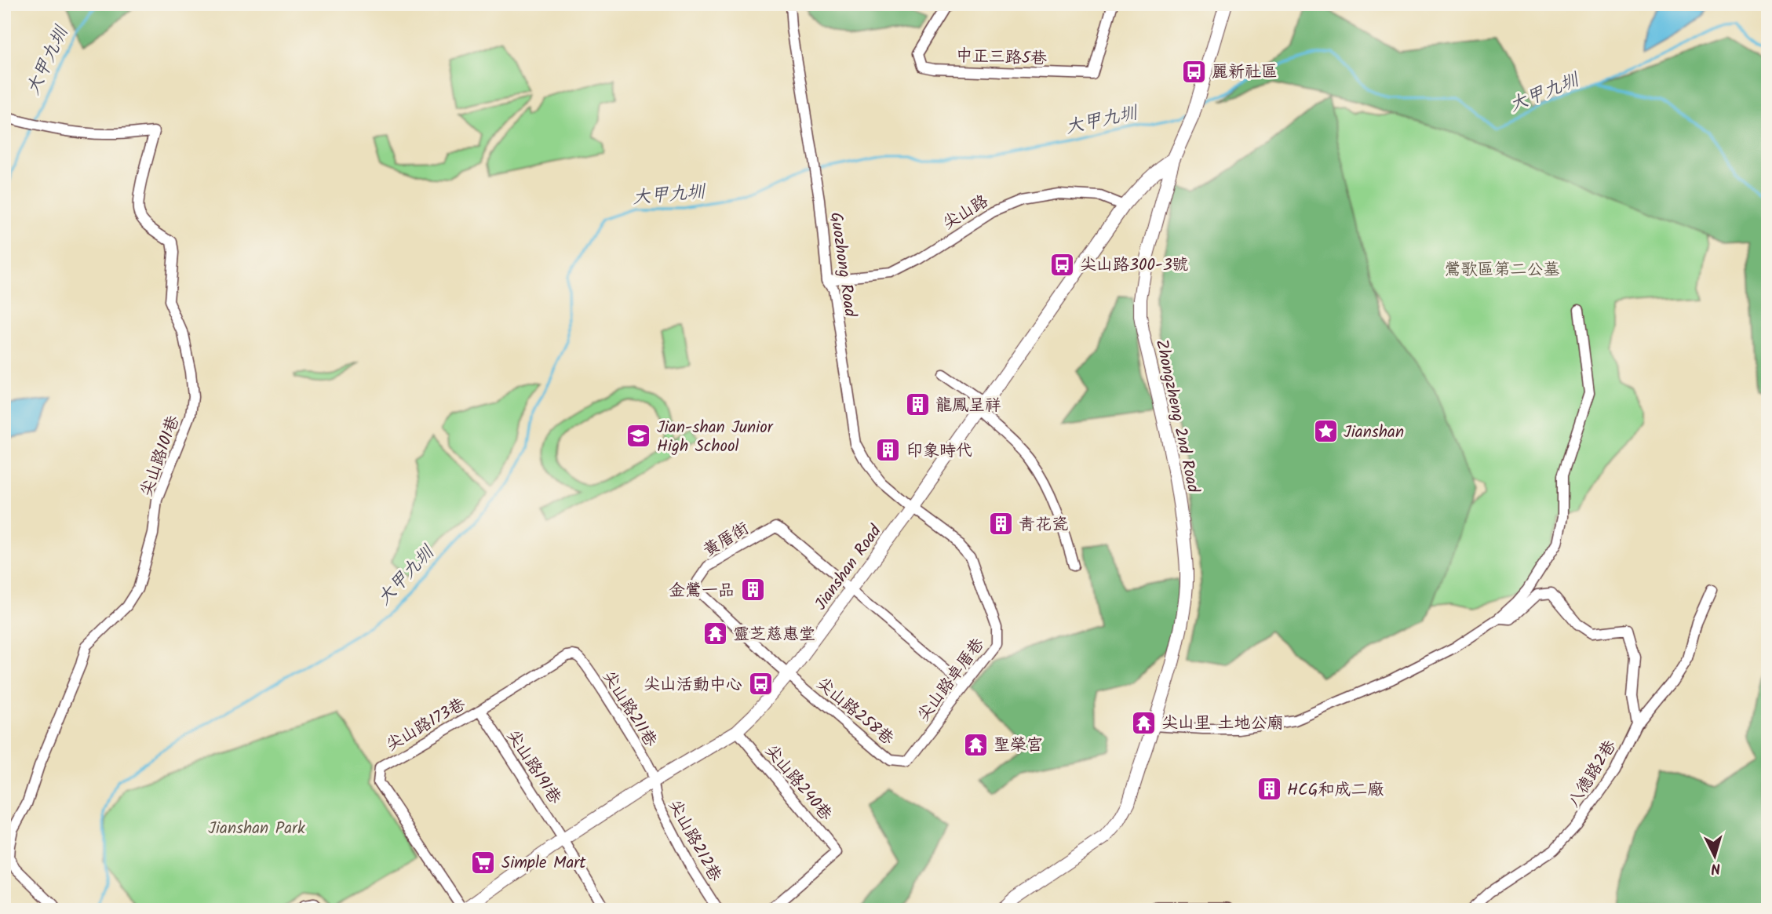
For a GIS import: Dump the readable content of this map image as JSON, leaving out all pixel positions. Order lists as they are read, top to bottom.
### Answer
{
  "streets": {
    "street": [
      "中正三路5巷",
      "尖山路",
      "Guozhong Road",
      "Zhongzheng 2nd Road",
      "尖山路101巷",
      "黃厝街",
      "Jianshan Road",
      "尖山路卓厝巷",
      "尖山路211巷",
      "尖山路258巷",
      "尖山路173巷",
      "尖山路191巷",
      "八德路2巷",
      "尖山路240巷",
      "尖山路212巷"
    ]
  },
  "crossings": [
    ["尖山路", "Guozhong Road"],
    ["尖山路", "Jianshan Road"],
    ["Guozhong Road", "Jianshan Road"],
    ["Guozhong Road", "尖山路卓厝巷"],
    ["Zhongzheng 2nd Road", "Jianshan Road"],
    ["黃厝街", "Jianshan Road"],
    ["黃厝街", "尖山路258巷"],
    ["Jianshan Road", "尖山路卓厝巷"],
    ["Jianshan Road", "尖山路211巷"],
    ["Jianshan Road", "尖山路258巷"],
    ["Jianshan Road", "尖山路173巷"],
    ["Jianshan Road", "尖山路191巷"],
    ["Jianshan Road", "尖山路240巷"],
    ["Jianshan Road", "尖山路212巷"],
    ["尖山路卓厝巷", "尖山路258巷"],
    ["尖山路211巷", "尖山路173巷"],
    ["尖山路211巷", "尖山路212巷"],
    ["尖山路173巷", "尖山路191巷"]
  ],
  "water": ["大甲九圳"],
  "parks": ["鶯歌區第二公墓", "Jianshan Park"],
  "places": {
    "bus stop": ["麗新社區", "尖山路300-3號", "尖山活動中心"],
    "building": [
      "龍鳳呈祥",
      "印象時代",
      "青花瓷",
      "金鶯一品",
      "HCG和成二廠"
    ],
    "place": ["Jianshan"],
    "school or university": ["Jian-shan Junior High School"],
    "temple": ["靈芝慈惠堂", "尖山里 土地公廟", "聖榮宮"],
    "supermarket": ["Simple Mart"]
  },
  "north": "bottom"
}
